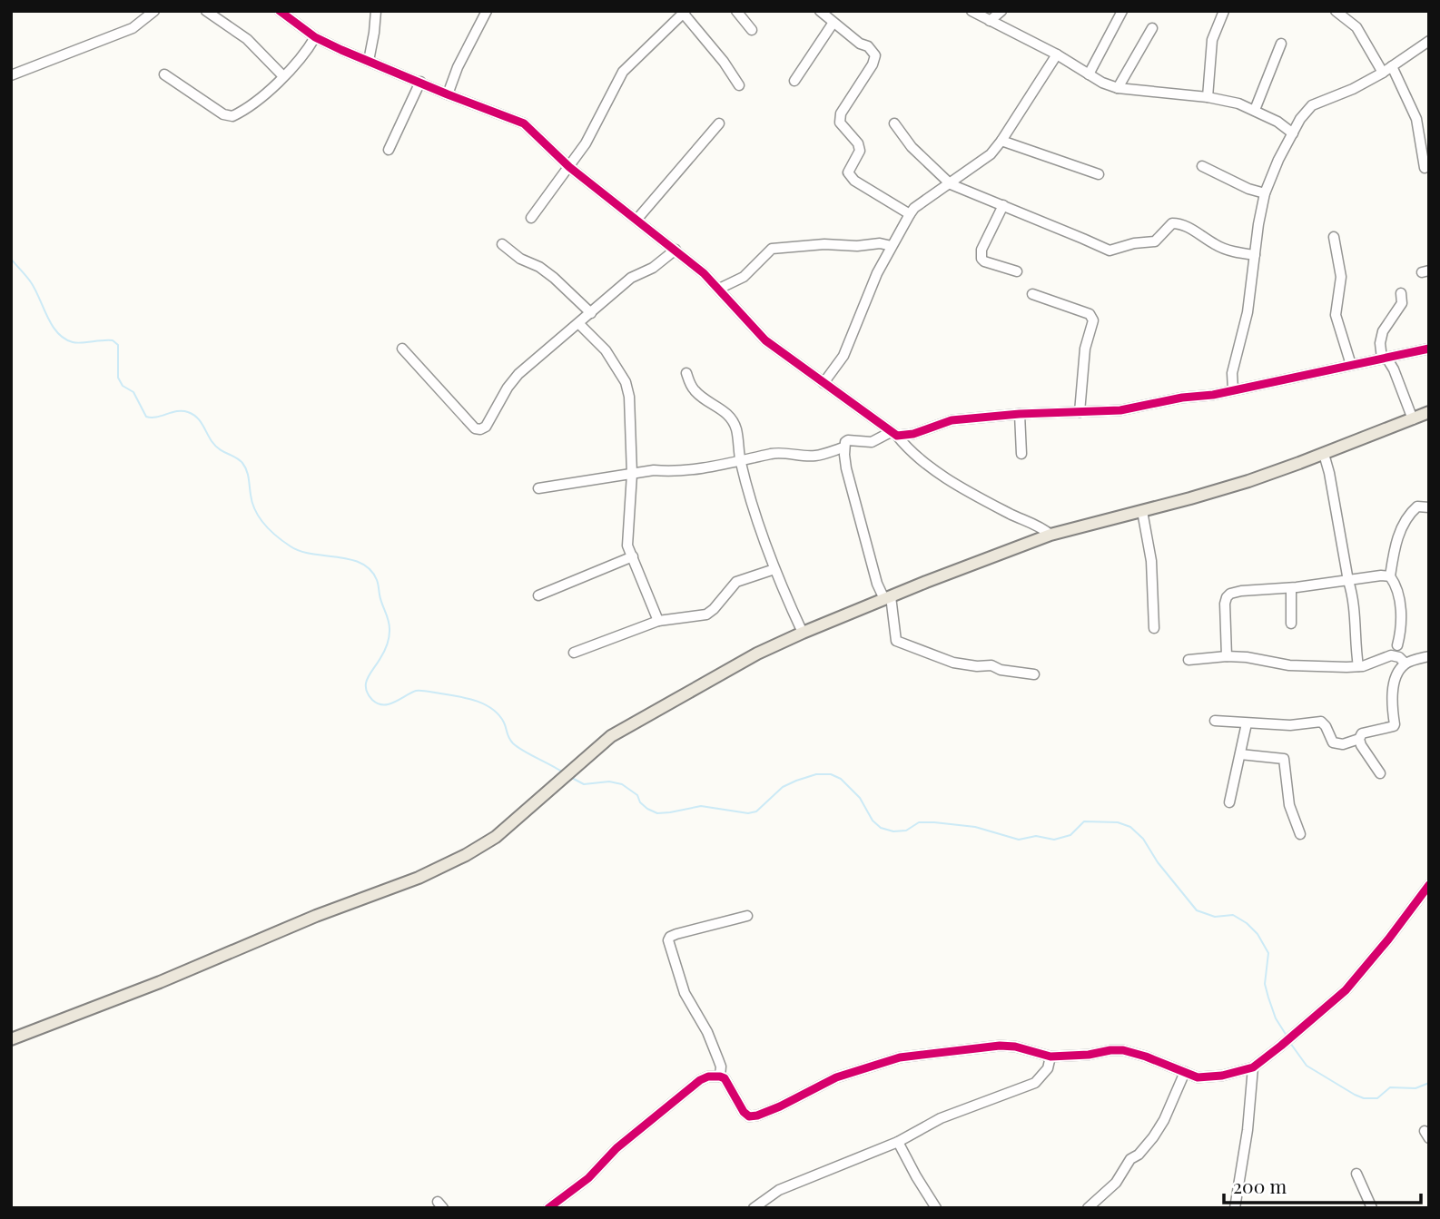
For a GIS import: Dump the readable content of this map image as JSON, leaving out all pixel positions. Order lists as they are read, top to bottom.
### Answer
{
  "scale_bar": "200 m"
}
